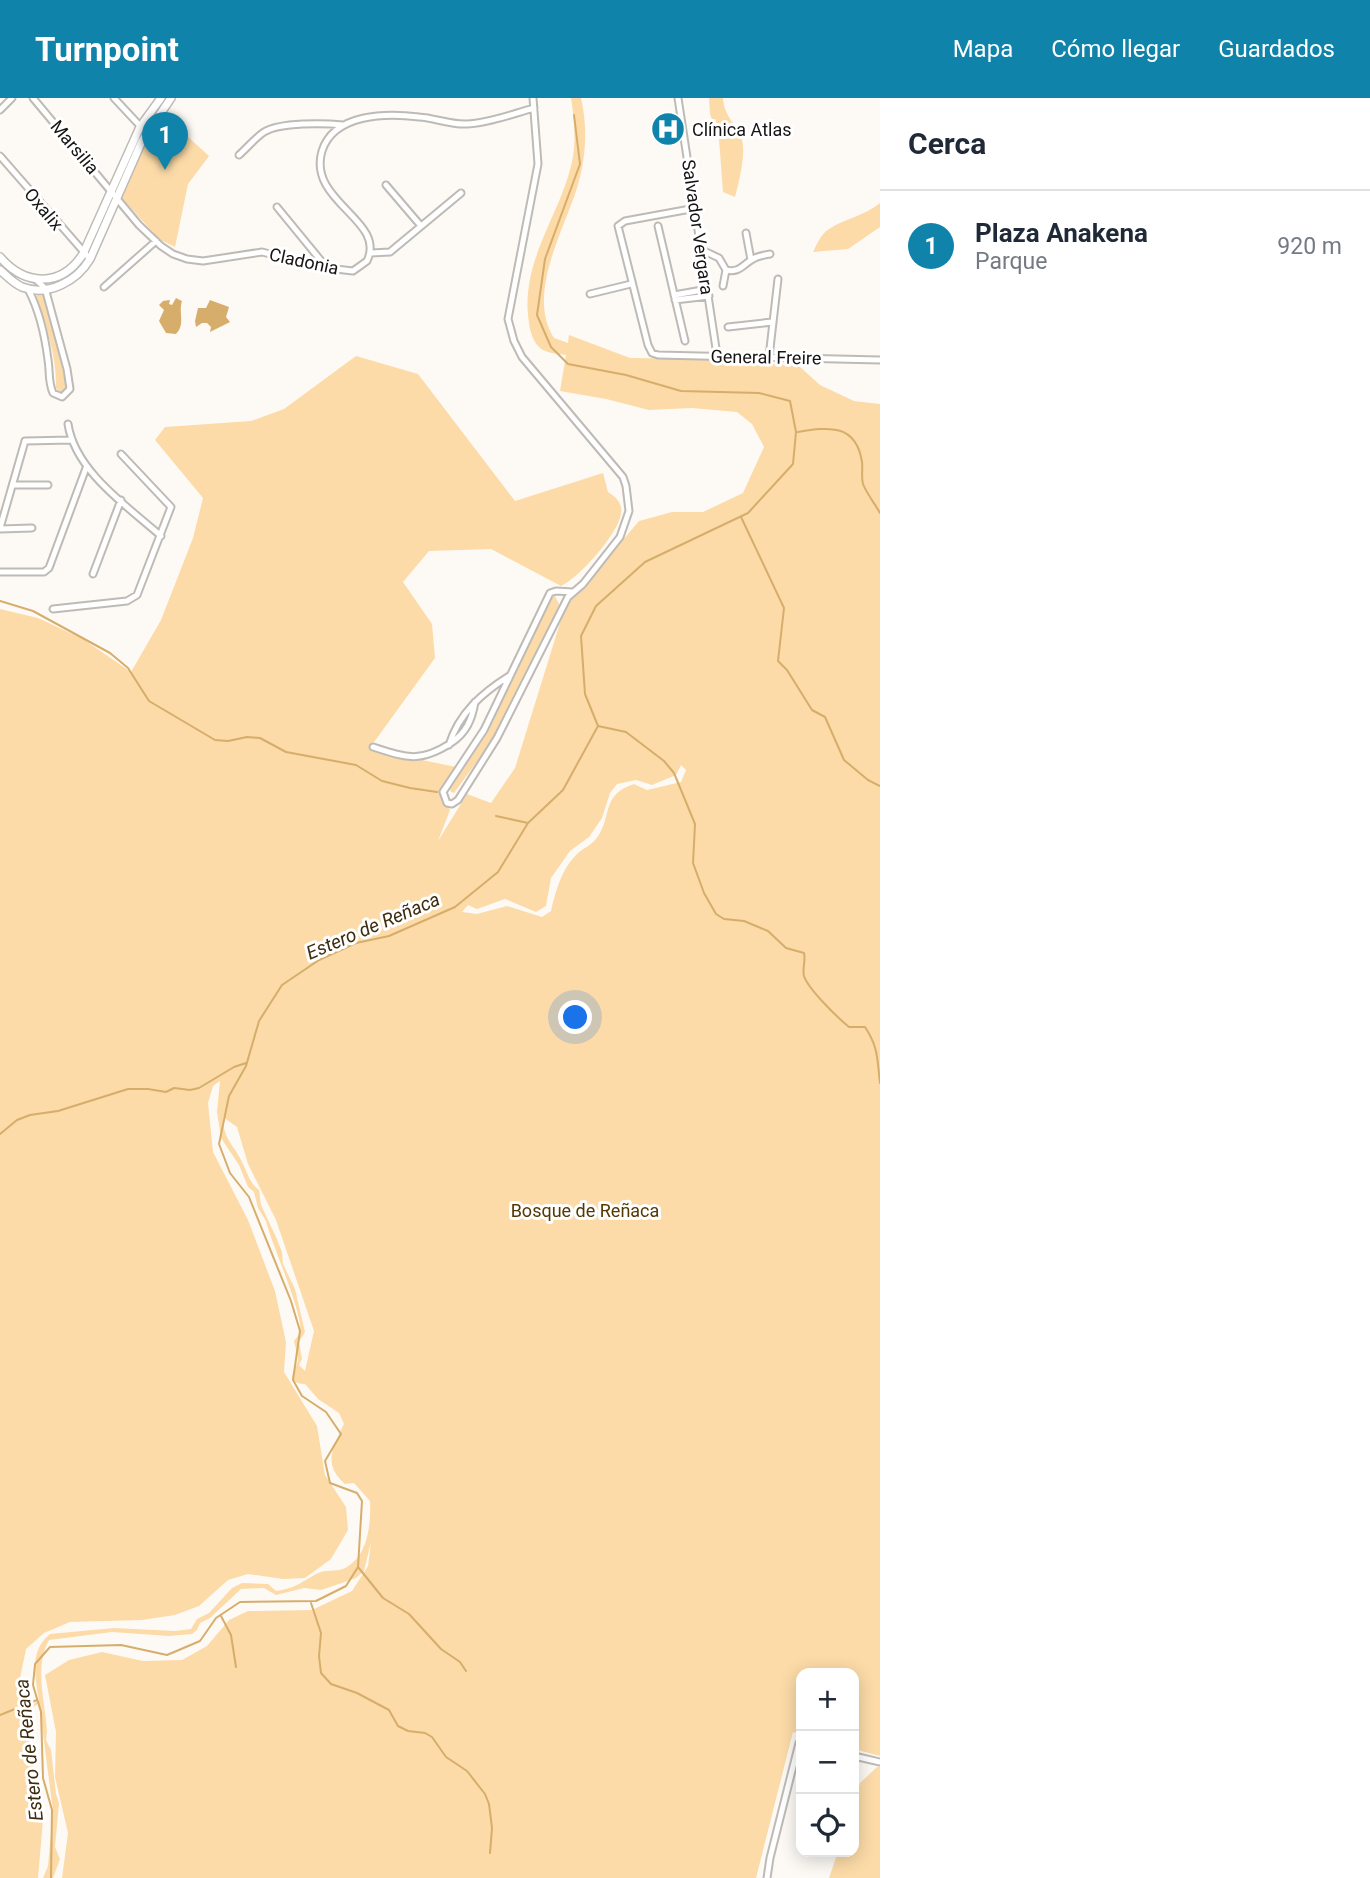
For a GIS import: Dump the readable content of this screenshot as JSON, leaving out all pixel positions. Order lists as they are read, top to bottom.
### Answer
{
  "streets": {
    "street": [
      "Marsilia",
      "Oxalix",
      "Salvador Vergara",
      "Cladonia",
      "General Freire"
    ]
  },
  "crossings": [
    ["Marsilia", "Cladonia"],
    ["Salvador Vergara", "General Freire"]
  ],
  "water": ["Estero de Reñaca"],
  "parks": ["Bosque de Reñaca"],
  "places": {
    "hospital": ["Clínica Atlas"]
  },
  "page": {
    "header": "Turnpoint",
    "nav": ["Mapa", "Cómo llegar", "Guardados"],
    "heading": "Cerca",
    "pins": "1",
    "list": [
      {
        "mark": "1",
        "name": "Plaza Anakena",
        "note": "Parque",
        "value": "920 m"
      }
    ],
    "map_buttons": ["+", "−"]
  }
}
